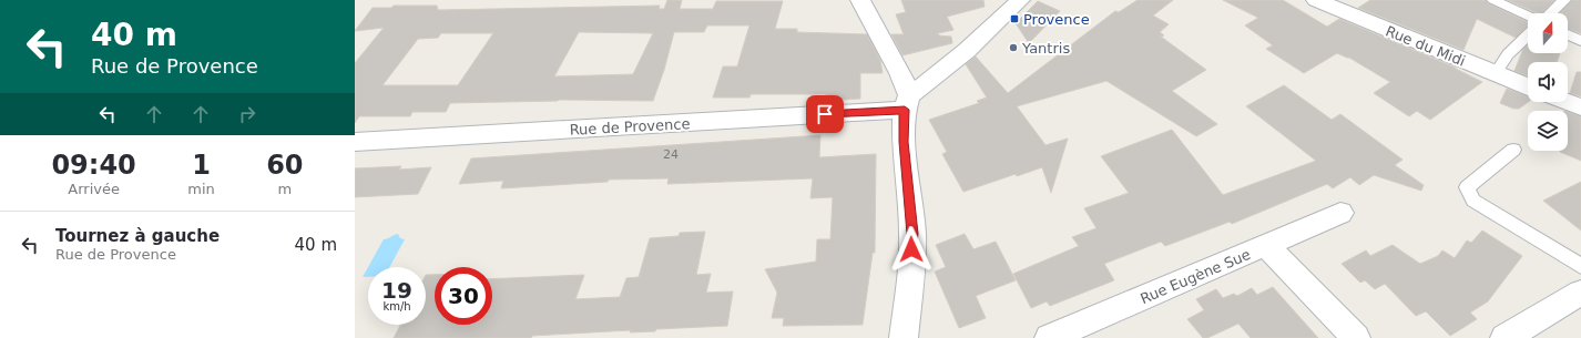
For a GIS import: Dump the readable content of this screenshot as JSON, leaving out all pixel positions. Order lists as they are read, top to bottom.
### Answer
{
  "streets": {
    "street": ["Rue du Midi", "Rue de Provence", "Rue Eugène Sue"]
  },
  "places": {
    "transit": ["Provence"],
    "other": ["Yantris"]
  },
  "house_numbers": ["24"],
  "north": "top",
  "page": {
    "turn": ["40 m", "Rue de Provence"],
    "eta": [
      "09:40",
      "Arrivée",
      "1",
      "min",
      "60",
      "m"
    ],
    "list": [
      {
        "name": "Tournez à gauche",
        "note": "Rue de Provence",
        "value": "40 m"
      }
    ],
    "speed": "19 km/h",
    "limit": "30"
  }
}
